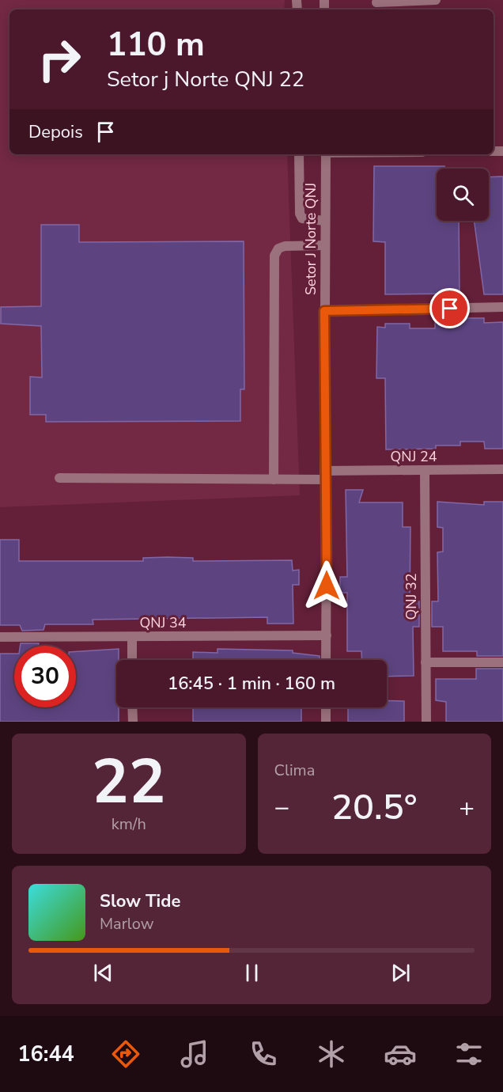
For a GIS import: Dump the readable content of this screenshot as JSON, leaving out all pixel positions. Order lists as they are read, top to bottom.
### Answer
{
  "streets": {
    "street": [
      "Setor J Norte QNJ",
      "QNJ 24",
      "QNJ 32",
      "QNJ 34"
    ]
  },
  "crossings": [
    ["Setor J Norte QNJ", "QNJ 24"],
    ["Setor J Norte QNJ", "QNJ 34"],
    ["QNJ 24", "QNJ 32"]
  ],
  "page": {
    "turn": ["110 m", "Setor j Norte QNJ 22"],
    "then": "Depois",
    "limit": "30",
    "trip": "16:45 · 1 min · 160 m",
    "tile": [
      ["22", "km/h"],
      "Clima"
    ],
    "heat": ["−", "20.5°", "+"],
    "song": ["Slow Tide", "Marlow"],
    "tabs": "16:44"
  }
}
